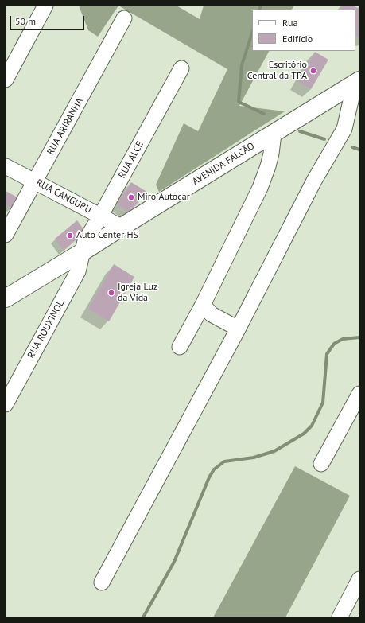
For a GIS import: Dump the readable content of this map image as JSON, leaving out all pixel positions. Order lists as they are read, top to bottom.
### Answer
{
  "streets": {
    "main road": ["AVENIDA FALCÃO"],
    "street": [
      "RUA ARIRANHA",
      "RUA ALCE",
      "RUA CANGURU",
      "RUA ROUXINOL"
    ]
  },
  "crossings": [
    ["RUA ARIRANHA", "RUA CANGURU"],
    ["RUA ALCE", "AVENIDA FALCÃO"],
    ["RUA ALCE", "RUA CANGURU"],
    ["RUA ALCE", "RUA ROUXINOL"],
    ["AVENIDA FALCÃO", "RUA CANGURU"],
    ["AVENIDA FALCÃO", "RUA ROUXINOL"]
  ],
  "places": [
    "Escritório Central da TPA",
    "Miro Autocar",
    "Auto Center HS",
    "Igreja Luz da Vida"
  ],
  "legend": ["Rua", "Edifício"],
  "scale_bar": "50 m"
}
